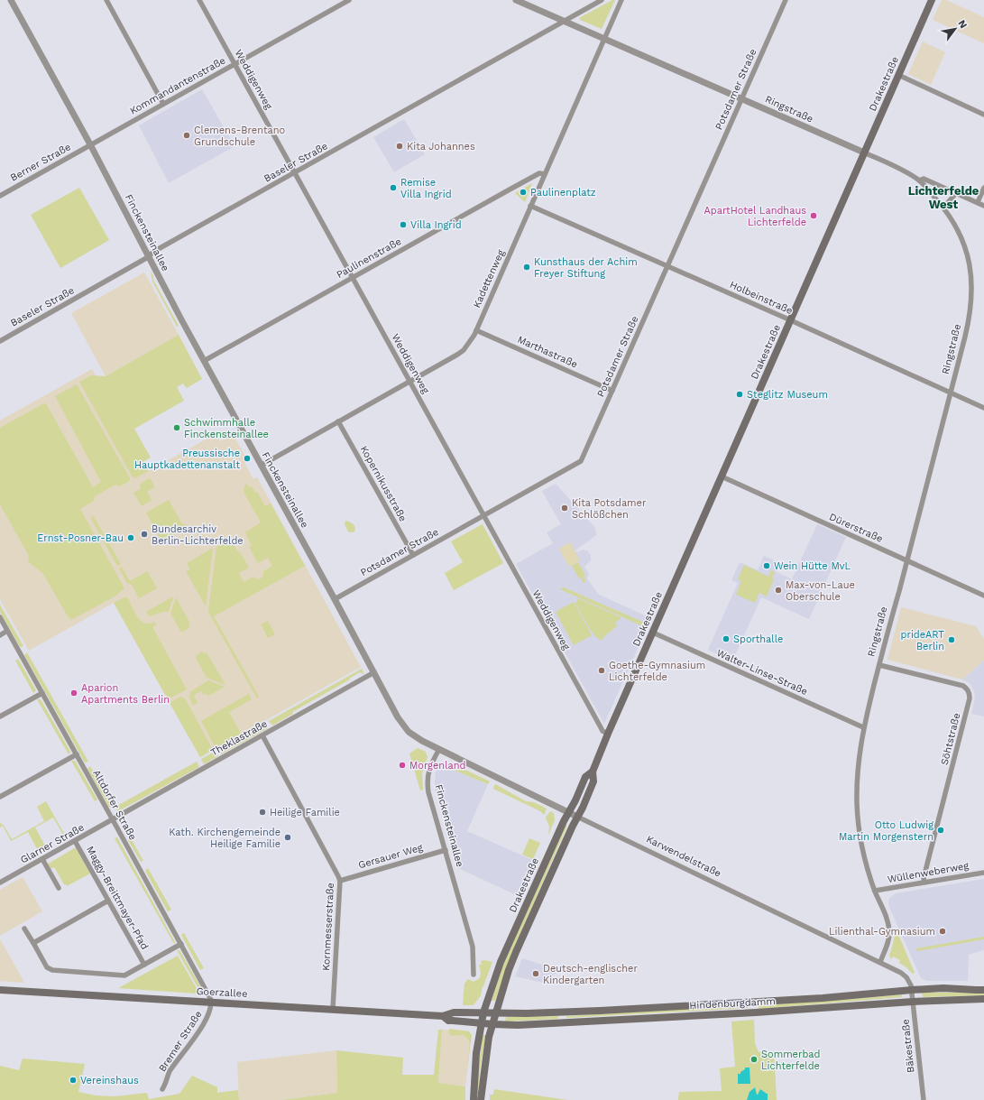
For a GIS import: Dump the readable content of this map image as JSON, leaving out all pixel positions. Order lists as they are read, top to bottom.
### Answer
{
  "streets": {
    "main road": ["Drakestraße", "Goerzallee", "Hindenburgdamm"],
    "street": [
      "Weddigenweg",
      "Kommandantenstraße",
      "Potsdamer Straße",
      "Ringstraße",
      "Berner Straße",
      "Baseler Straße",
      "Finckensteinallee",
      "Paulinenstraße",
      "Kadettenweg",
      "Holbeinstraße",
      "Marthastraße",
      "Kopernikusstraße",
      "Dürerstraße",
      "Walter-Linse-Straße",
      "Theklastraße",
      "Söhtstraße",
      "Altdorfer Straße",
      "Glarner Straße",
      "Gersauer Weg",
      "Karwendelstraße",
      "Wüllenweberweg",
      "Maggy-Breittmayer-Pfad",
      "Kornmesserstraße",
      "Bremer Straße",
      "Bäkestraße"
    ]
  },
  "crossings": [
    ["Weddigenweg", "Drakestraße"],
    ["Weddigenweg", "Kommandantenstraße"],
    ["Weddigenweg", "Potsdamer Straße"],
    ["Weddigenweg", "Baseler Straße"],
    ["Weddigenweg", "Paulinenstraße"],
    ["Weddigenweg", "Kadettenweg"],
    ["Drakestraße", "Ringstraße"],
    ["Drakestraße", "Holbeinstraße"],
    ["Drakestraße", "Dürerstraße"],
    ["Drakestraße", "Walter-Linse-Straße"],
    ["Drakestraße", "Karwendelstraße"],
    ["Drakestraße", "Goerzallee"],
    ["Drakestraße", "Hindenburgdamm"],
    ["Kommandantenstraße", "Berner Straße"],
    ["Kommandantenstraße", "Finckensteinallee"],
    ["Potsdamer Straße", "Ringstraße"],
    ["Potsdamer Straße", "Finckensteinallee"],
    ["Potsdamer Straße", "Holbeinstraße"],
    ["Potsdamer Straße", "Marthastraße"],
    ["Potsdamer Straße", "Kopernikusstraße"],
    ["Ringstraße", "Baseler Straße"],
    ["Ringstraße", "Kadettenweg"],
    ["Ringstraße", "Holbeinstraße"],
    ["Ringstraße", "Dürerstraße"],
    ["Ringstraße", "Walter-Linse-Straße"],
    ["Ringstraße", "Söhtstraße"],
    ["Ringstraße", "Karwendelstraße"],
    ["Ringstraße", "Wüllenweberweg"],
    ["Berner Straße", "Finckensteinallee"],
    ["Baseler Straße", "Finckensteinallee"],
    ["Finckensteinallee", "Paulinenstraße"],
    ["Finckensteinallee", "Kadettenweg"],
    ["Finckensteinallee", "Theklastraße"],
    ["Finckensteinallee", "Gersauer Weg"],
    ["Finckensteinallee", "Karwendelstraße"],
    ["Paulinenstraße", "Kadettenweg"],
    ["Kadettenweg", "Holbeinstraße"],
    ["Kadettenweg", "Marthastraße"],
    ["Kadettenweg", "Kopernikusstraße"],
    ["Theklastraße", "Altdorfer Straße"],
    ["Theklastraße", "Glarner Straße"],
    ["Theklastraße", "Kornmesserstraße"],
    ["Söhtstraße", "Wüllenweberweg"],
    ["Altdorfer Straße", "Glarner Straße"],
    ["Altdorfer Straße", "Goerzallee"],
    ["Altdorfer Straße", "Bremer Straße"],
    ["Glarner Straße", "Maggy-Breittmayer-Pfad"],
    ["Gersauer Weg", "Kornmesserstraße"],
    ["Karwendelstraße", "Hindenburgdamm"],
    ["Karwendelstraße", "Bäkestraße"],
    ["Kornmesserstraße", "Goerzallee"],
    ["Goerzallee", "Hindenburgdamm"],
    ["Goerzallee", "Bremer Straße"],
    ["Hindenburgdamm", "Bäkestraße"]
  ],
  "districts": ["Lichterfelde West"],
  "places": [
    "Clemens-Brentano Grundschule",
    "Kita Johannes",
    "Remise Villa Ingrid",
    "Paulinenplatz",
    "ApartHotel Landhaus Lichterfelde",
    "Villa Ingrid",
    "Kunsthaus der Achim Freyer Stiftung",
    "Steglitz Museum",
    "Schwimmhalle Finckensteinallee",
    "Preussische Hauptkadettenanstalt",
    "Kita Potsdamer Schlößchen",
    "Bundesarchiv Berlin-Lichterfelde",
    "Ernst-Posner-Bau",
    "Wein Hütte MvL",
    "Max-von-Laue Oberschule",
    "Sporthalle",
    "prideART Berlin",
    "Goethe-Gymnasium Lichterfelde",
    "Aparion Apartments Berlin",
    "Morgenland",
    "Heilige Familie",
    "Otto Ludwig Martin Morgenstern",
    "Kath. Kirchengemeinde Heilige Familie",
    "Lilienthal-Gymnasium",
    "Deutsch-englischer Kindergarten",
    "Sommerbad Lichterfelde",
    "Vereinshaus"
  ],
  "north": "top right"
}
